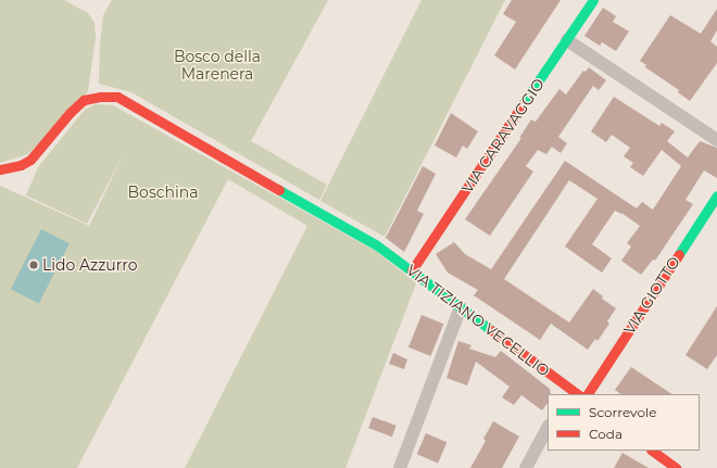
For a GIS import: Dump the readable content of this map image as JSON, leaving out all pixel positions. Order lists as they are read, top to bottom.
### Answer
{
  "streets": {
    "street": ["VIA CARAVAGGIO", "VIA GIOTTO", "VIA TIZIANO VECELLIO"]
  },
  "crossings": [
    ["VIA CARAVAGGIO", "VIA TIZIANO VECELLIO"]
  ],
  "parks": ["Bosco della Marenera", "Boschina"],
  "places": ["Lido Azzurro"],
  "legend": ["Scorrevole", "Coda"]
}
